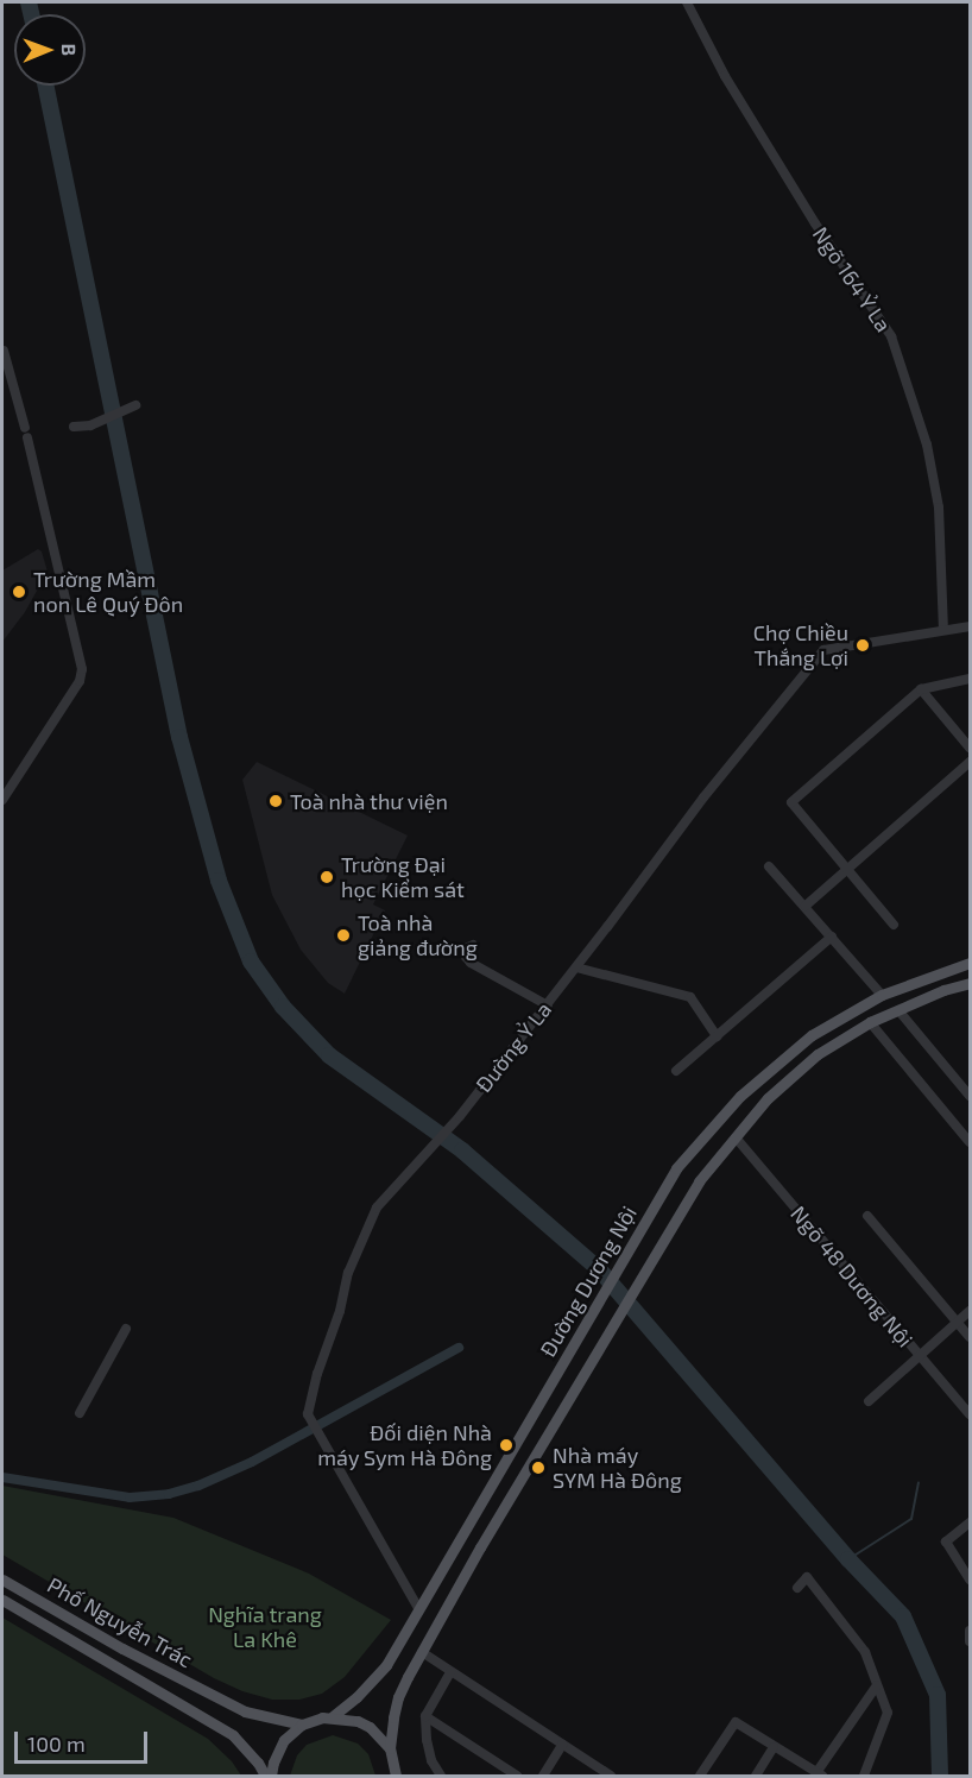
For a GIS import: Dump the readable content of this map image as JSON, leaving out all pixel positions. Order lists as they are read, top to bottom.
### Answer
{
  "streets": {
    "main road": ["Đường Dương Nội", "Phố Nguyễn Trác"],
    "street": ["Ngõ 164 Ỷ La", "Đường Ỷ La", "Ngõ 48 Dương Nội"]
  },
  "crossings": [
    ["Ngõ 164 Ỷ La", "Đường Ỷ La"],
    ["Đường Ỷ La", "Đường Dương Nội"],
    ["Ngõ 48 Dương Nội", "Đường Dương Nội"]
  ],
  "parks": ["Nghĩa trang La Khê"],
  "places": [
    "Trường Mầm non Lê Quý Đôn",
    "Chợ Chiều Thắng Lợi",
    "Toà nhà thư viện",
    "Trường Đại học Kiểm sát",
    "Toà nhà giảng đường",
    "Đối diện Nhà máy Sym Hà Đông",
    "Nhà máy SYM Hà Đông"
  ],
  "scale_bar": "100 m",
  "north": "right"
}
